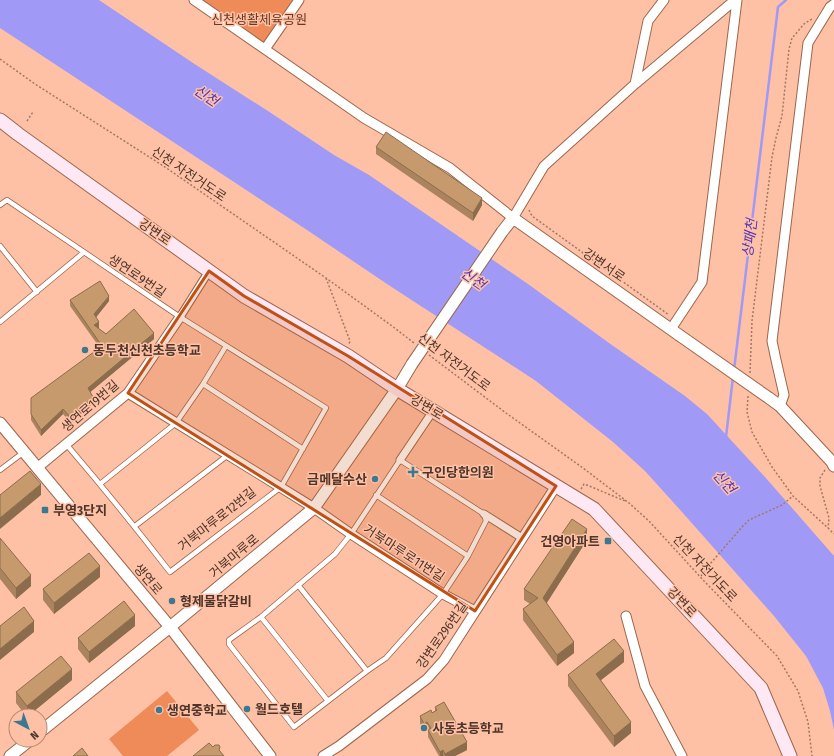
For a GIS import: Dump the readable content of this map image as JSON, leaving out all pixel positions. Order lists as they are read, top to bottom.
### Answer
{
  "streets": {
    "main road": ["강변로"],
    "street": [
      "강변서로",
      "생연로19번길",
      "거북마루로12번길",
      "거북마루로11번길",
      "거북마루로",
      "생연로",
      "강변로296번길"
    ],
    "lane": ["생연로9번길"],
    "path": ["신천 자전거도로"]
  },
  "crossings": [
    ["강변로", "생연로19번길"],
    ["강변로", "거북마루로11번길"],
    ["강변로", "거북마루로"],
    ["강변로", "강변로296번길"],
    ["강변서로", "거북마루로"],
    ["생연로9번길", "생연로19번길"],
    ["생연로19번길", "거북마루로12번길"],
    ["생연로19번길", "생연로"],
    ["거북마루로12번길", "거북마루로11번길"],
    ["거북마루로12번길", "거북마루로"],
    ["거북마루로11번길", "거북마루로"],
    ["거북마루로11번길", "강변로296번길"],
    ["거북마루로", "생연로"]
  ],
  "water": ["신천", "상패천"],
  "parks": ["신천생활체육공원"],
  "places": {
    "other": [
      "동두천신천초등학교",
      "금메달수산",
      "형제물닭갈비",
      "월드호텔",
      "생연중학교",
      "사동초등학교"
    ],
    "health": ["구인당한의원"],
    "transit": ["부영3단지", "건영아파트"]
  },
  "north": "bottom right"
}
